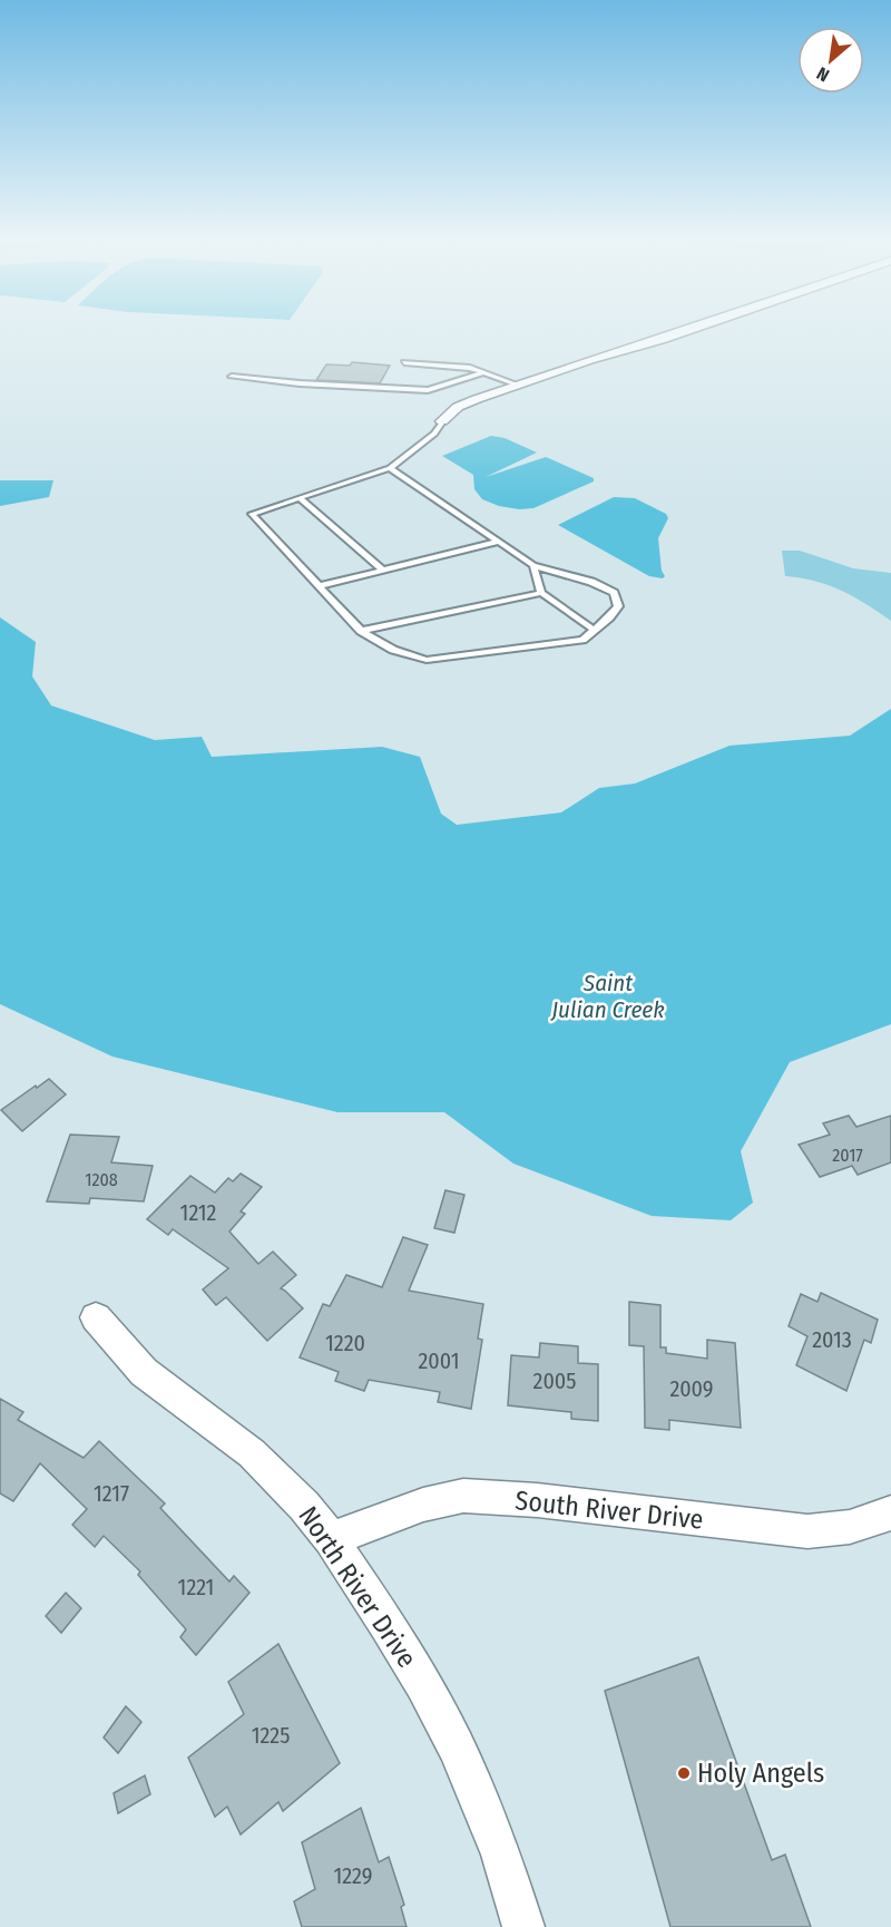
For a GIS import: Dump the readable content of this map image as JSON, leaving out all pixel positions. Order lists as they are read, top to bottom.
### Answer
{
  "streets": {
    "street": ["South River Drive", "North River Drive"]
  },
  "crossings": [
    ["South River Drive", "North River Drive"]
  ],
  "water": ["Saint Julian Creek"],
  "places": ["Holy Angels"],
  "house_numbers": [
    "2017",
    "1208",
    "1212",
    "2013",
    "1220",
    "2001",
    "2005",
    "2009",
    "1217",
    "1221",
    "1225",
    "1229"
  ],
  "north": "bottom left"
}
